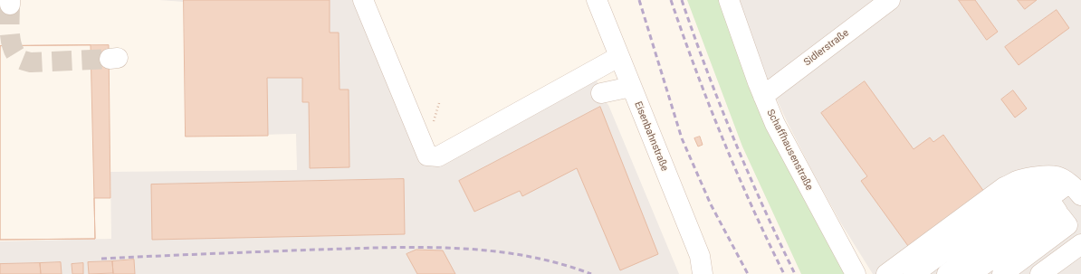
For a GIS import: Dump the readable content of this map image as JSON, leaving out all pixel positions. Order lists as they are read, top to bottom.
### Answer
{
  "streets": {
    "street": ["Sidlerstraße", "Eisenbahnstraße", "Schaffhausenstraße"]
  },
  "crossings": [
    ["Sidlerstraße", "Schaffhausenstraße"]
  ]
}
